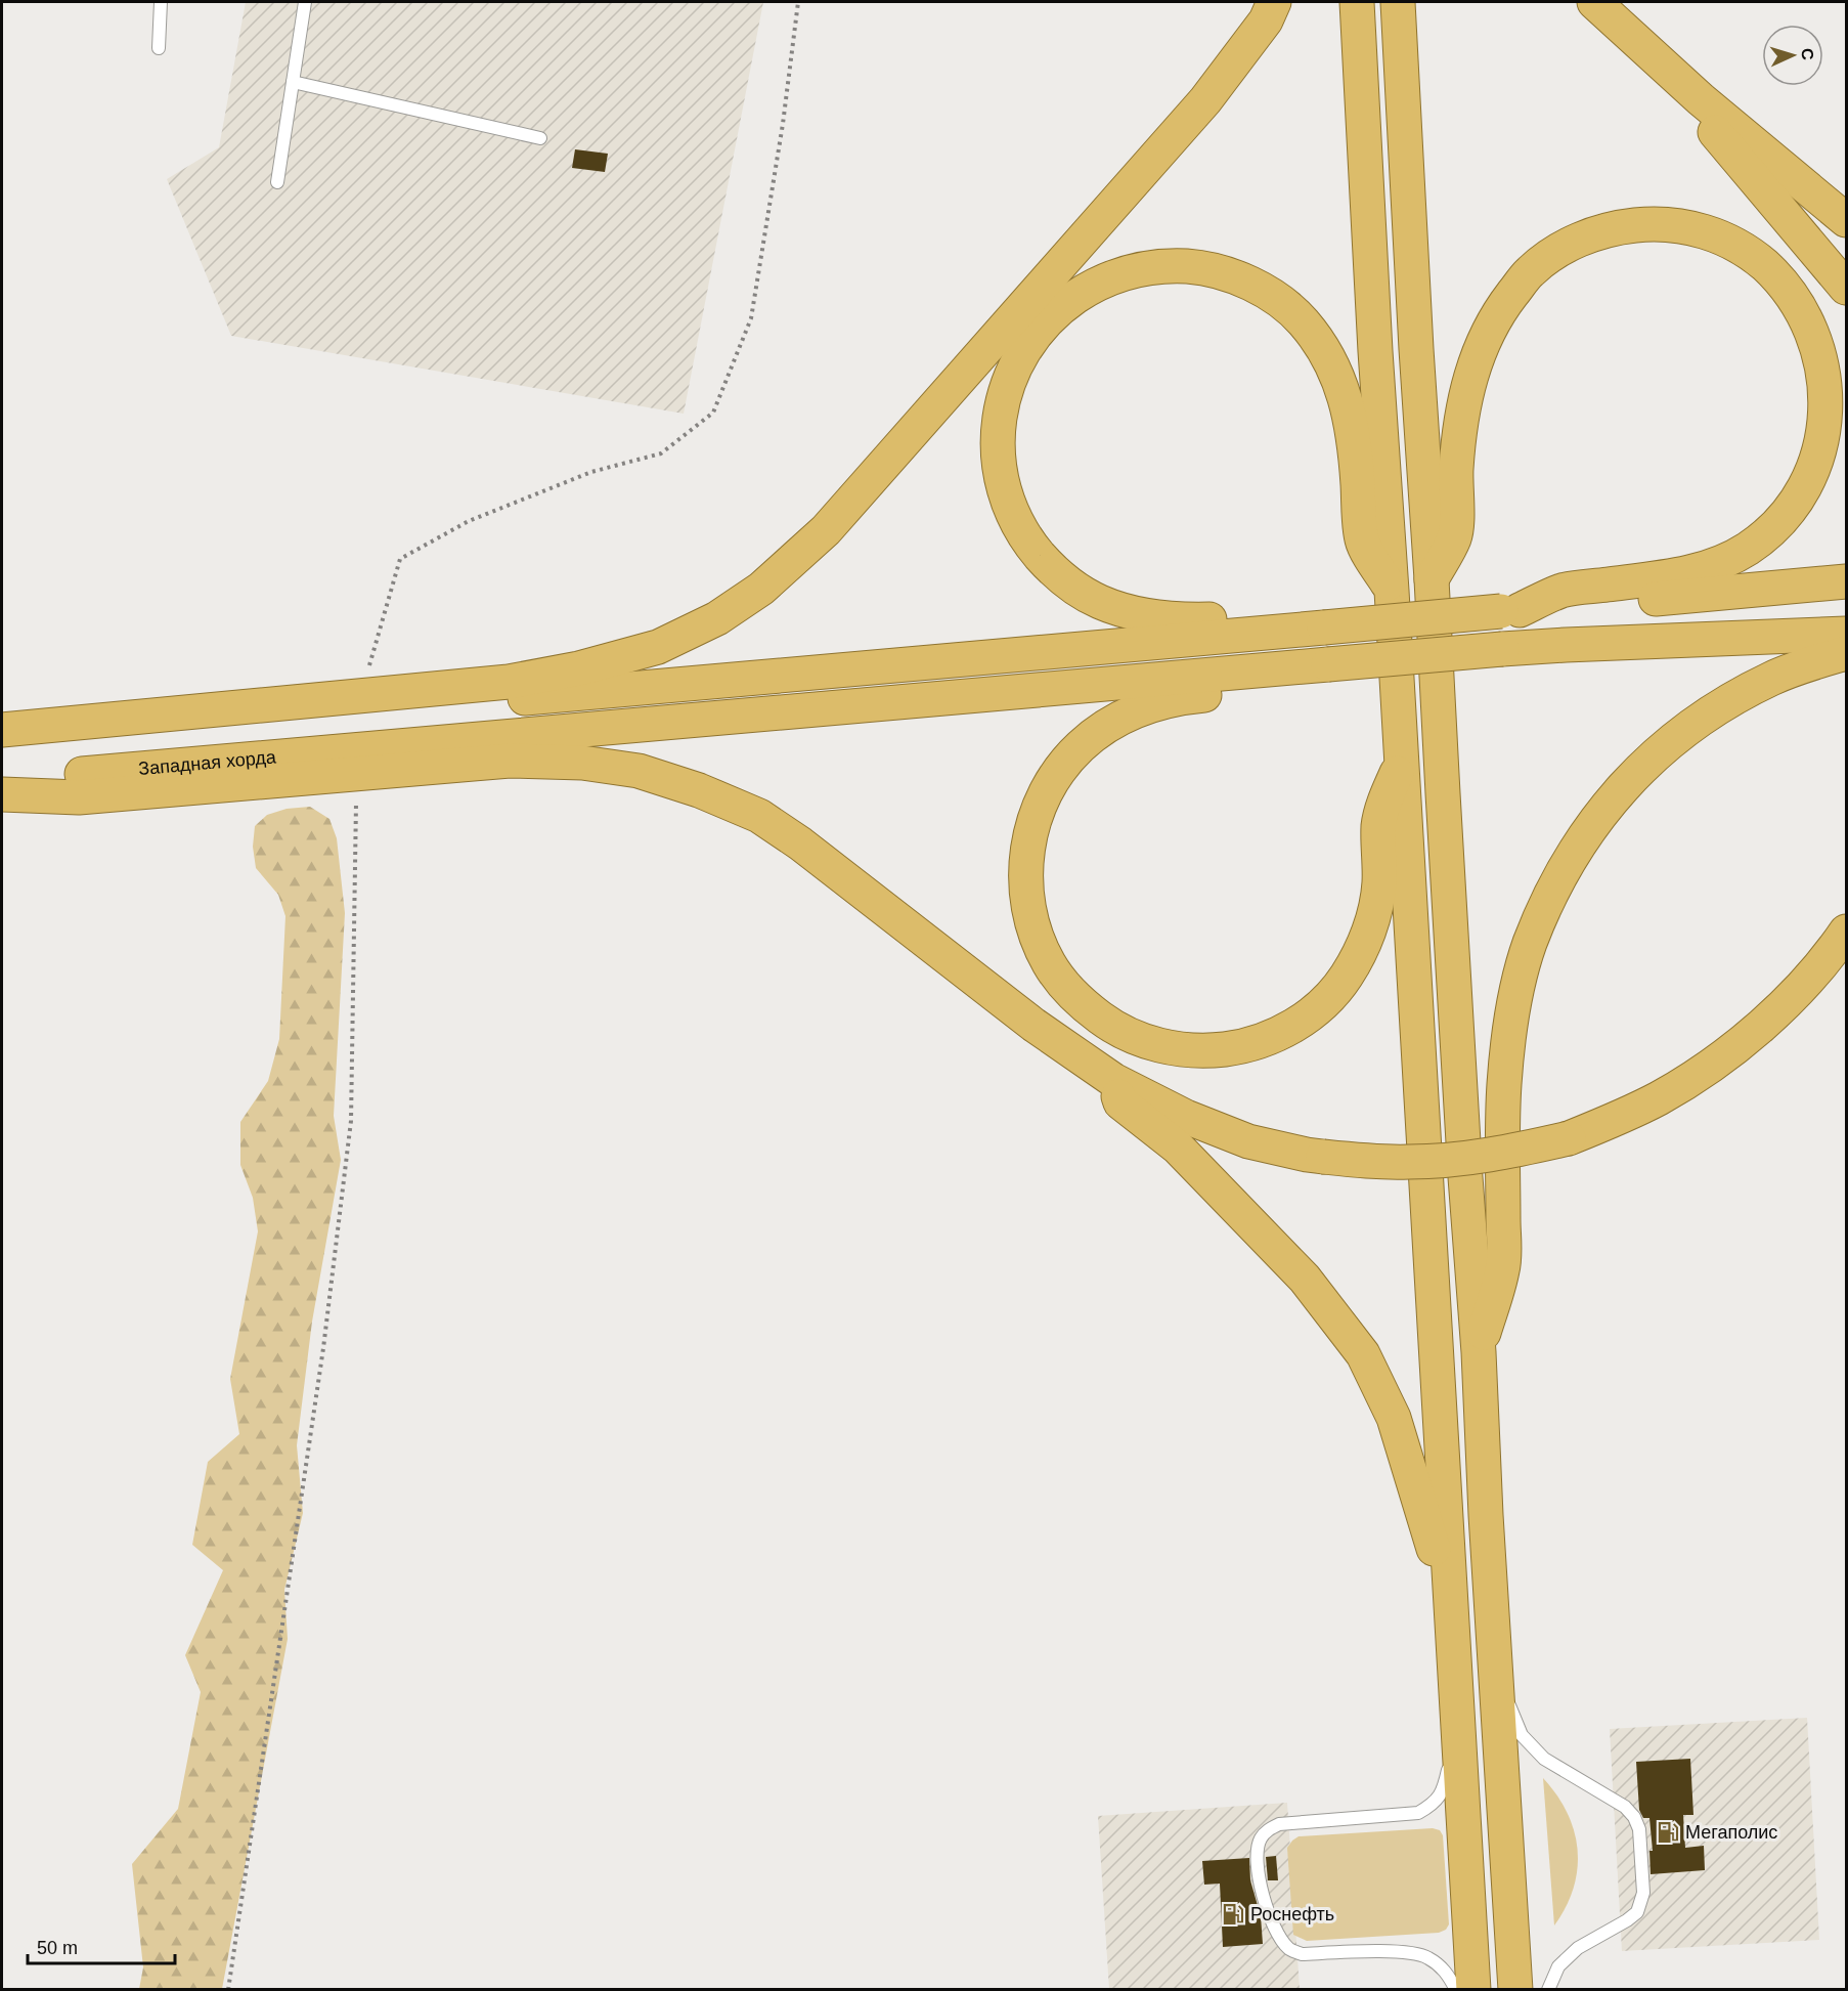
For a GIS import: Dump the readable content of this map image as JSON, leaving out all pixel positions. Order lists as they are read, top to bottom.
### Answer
{
  "streets": {
    "highway": ["Западная хорда"]
  },
  "places": {
    "fuel station": ["Мегаполис", "Роснефть"]
  },
  "scale_bar": "50 m",
  "north": "right"
}
